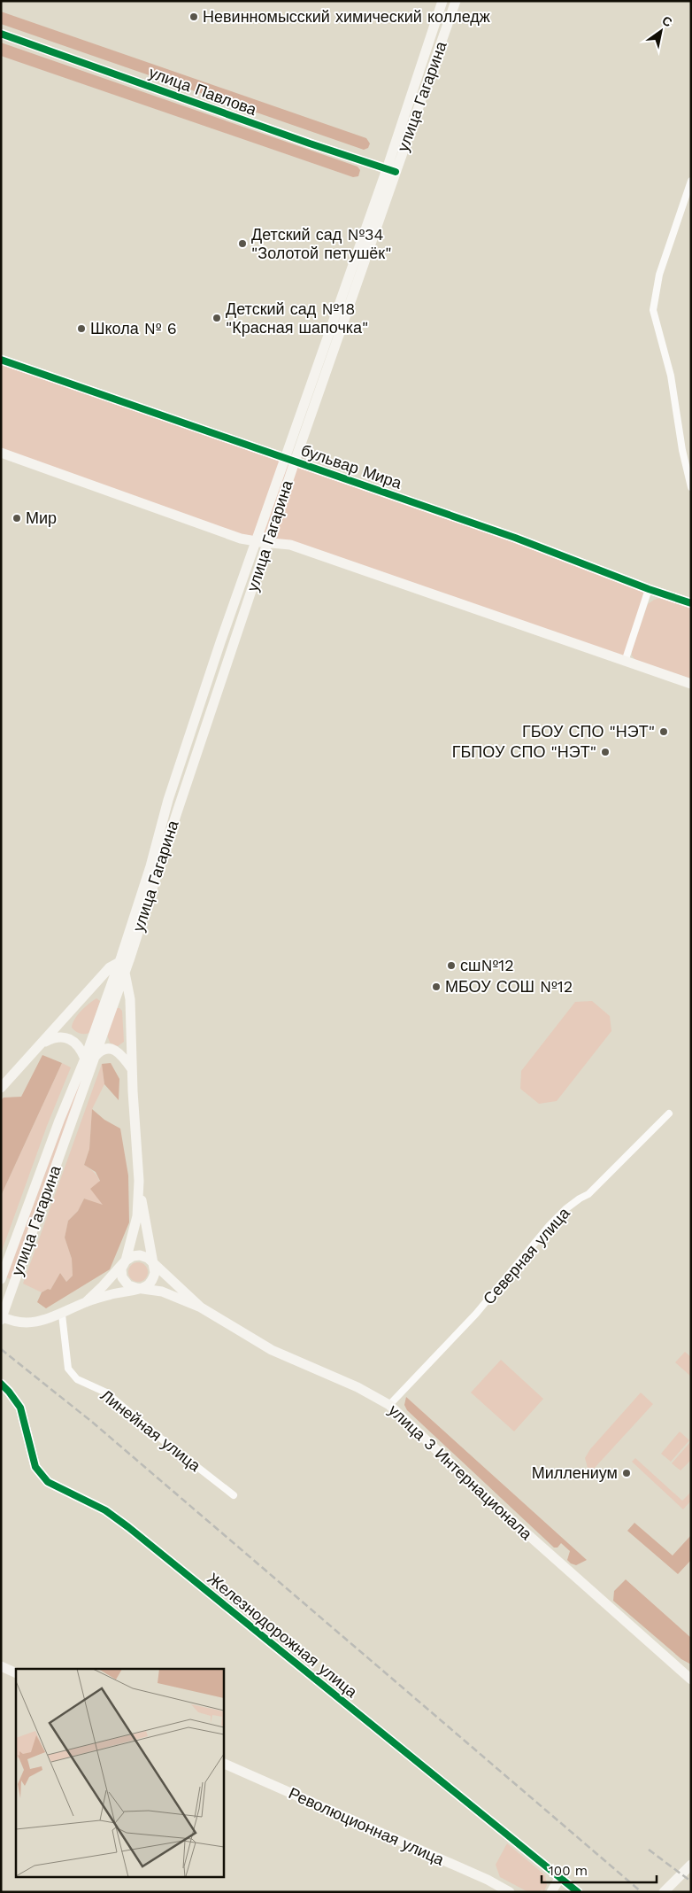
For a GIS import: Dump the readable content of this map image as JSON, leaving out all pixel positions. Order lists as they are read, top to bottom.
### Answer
{
  "streets": {
    "main road": [
      "улица Гагарина",
      "бульвар Мира",
      "улица 3 Интернационала",
      "Железнодорожная улица",
      "Революционная улица"
    ],
    "street": ["улица Павлова", "Северная улица", "Линейная улица"]
  },
  "crossings": [
    ["улица Павлова", "улица Гагарина"],
    ["улица Гагарина", "бульвар Мира"],
    ["улица Гагарина", "улица 3 Интернационала"],
    ["Северная улица", "улица 3 Интернационала"]
  ],
  "places": [
    "Невинномысский химический колледж",
    "Детский сад №34 \"Золотой петушёк\"",
    "Детский сад №18 \"Красная шапочка\"",
    "Школа № 6",
    "Мир",
    "ГБОУ СПО \"НЭТ\"",
    "ГБПОУ СПО \"НЭТ\"",
    "сш№12",
    "МБОУ СОШ №12",
    "Миллениум"
  ],
  "scale_bar": "100 m",
  "north": "top right"
}
